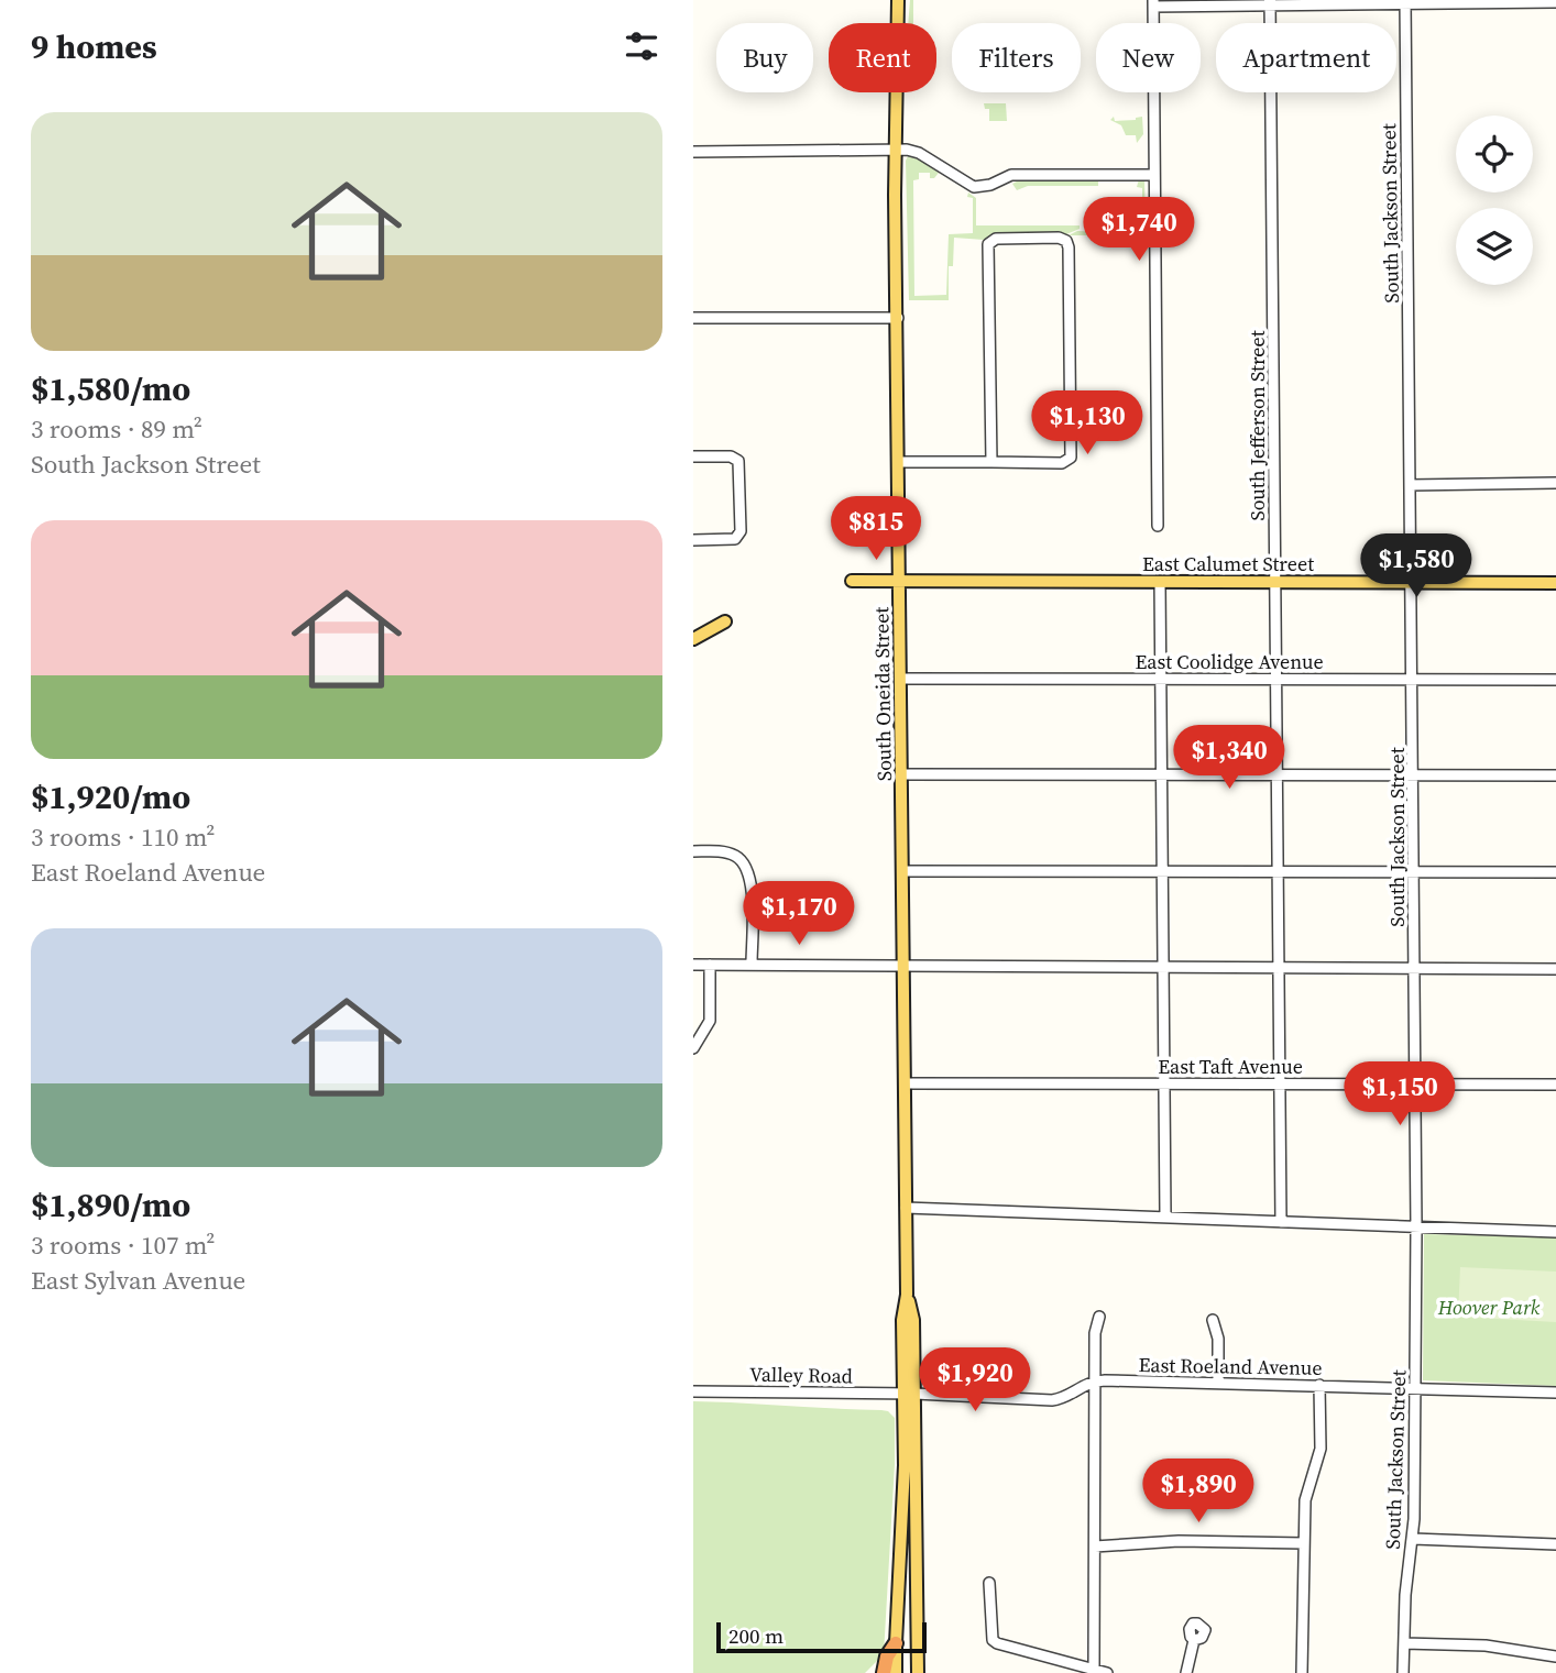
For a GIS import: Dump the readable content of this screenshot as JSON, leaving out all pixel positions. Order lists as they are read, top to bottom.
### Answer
{
  "streets": {
    "main road": ["East Calumet Street", "South Oneida Street"],
    "street": [
      "South Jackson Street",
      "South Jefferson Street",
      "East Coolidge Avenue",
      "East Taft Avenue",
      "East Roeland Avenue",
      "Valley Road"
    ]
  },
  "crossings": [
    ["South Jackson Street", "East Calumet Street"],
    ["South Jackson Street", "East Coolidge Avenue"],
    ["South Jackson Street", "East Taft Avenue"],
    ["South Jackson Street", "East Roeland Avenue"],
    ["South Jefferson Street", "East Calumet Street"],
    ["South Jefferson Street", "East Coolidge Avenue"],
    ["South Jefferson Street", "East Taft Avenue"],
    ["East Calumet Street", "South Oneida Street"],
    ["East Coolidge Avenue", "South Oneida Street"],
    ["South Oneida Street", "East Taft Avenue"],
    ["South Oneida Street", "East Roeland Avenue"],
    ["South Oneida Street", "Valley Road"],
    ["East Roeland Avenue", "Valley Road"]
  ],
  "parks": ["Hoover Park"],
  "scale_bar": "200 m",
  "page": {
    "heading": "9 homes",
    "chip": [
      "Buy",
      "Rent",
      "Filters",
      "New",
      "Apartment"
    ],
    "list": [
      {
        "name": "$1,580/mo",
        "note": "3 rooms · 89 m² · South Jackson Street"
      },
      {
        "name": "$1,920/mo",
        "note": "3 rooms · 110 m² · East Roeland Avenue"
      },
      {
        "name": "$1,890/mo",
        "note": "3 rooms · 107 m² · East Sylvan Avenue"
      }
    ],
    "price": [
      "$1,740",
      "$1,130",
      "$815",
      "$1,580",
      "$1,340",
      "$1,170",
      "$1,150",
      "$1,920",
      "$1,890"
    ],
    "scale": "200 m"
  }
}
